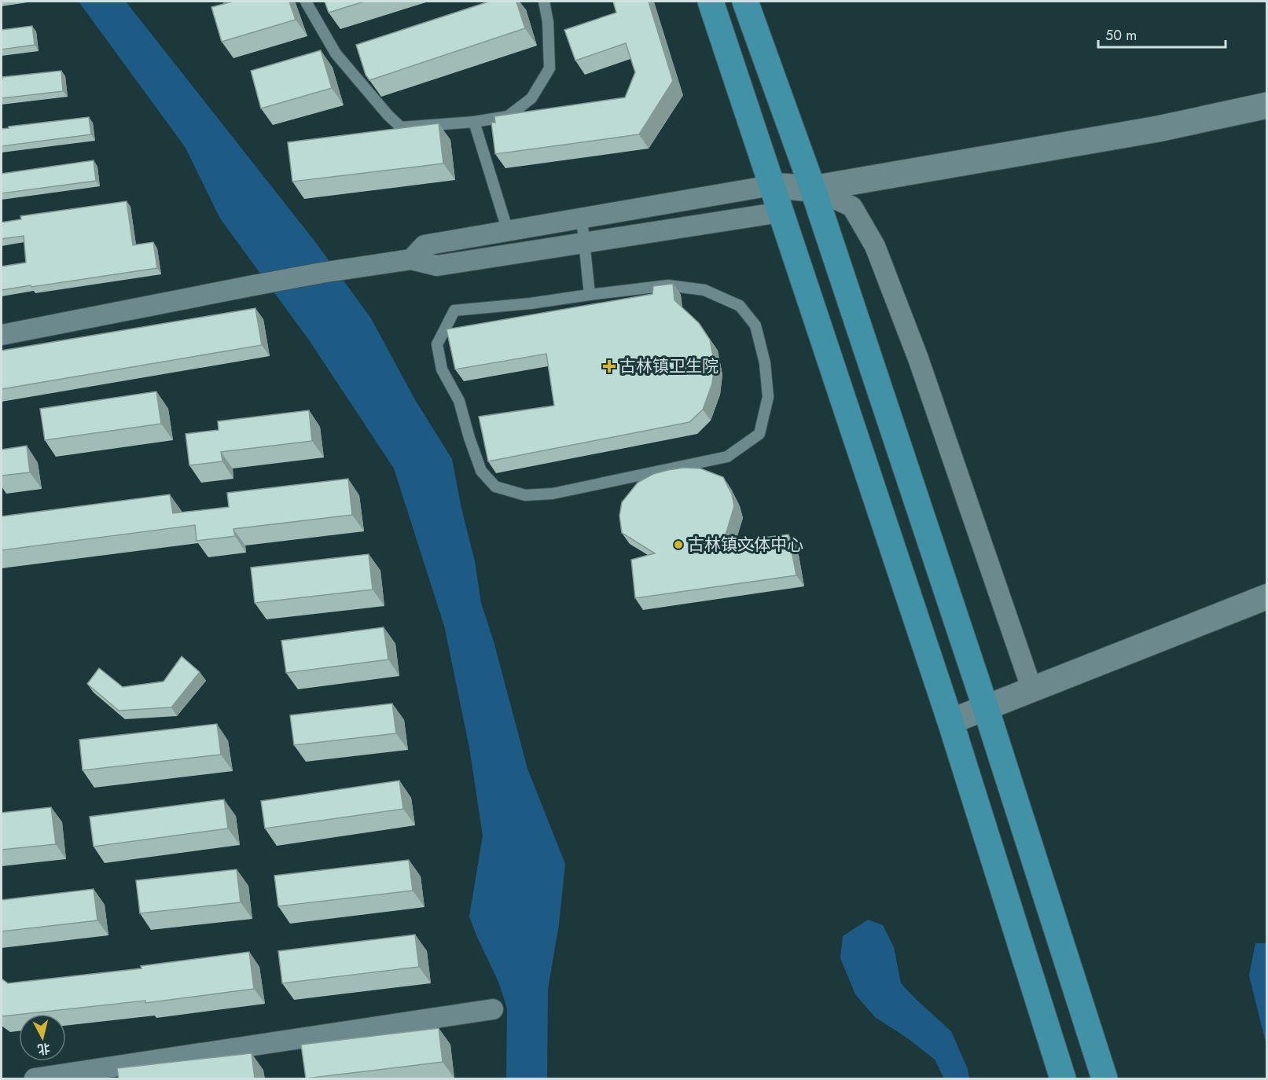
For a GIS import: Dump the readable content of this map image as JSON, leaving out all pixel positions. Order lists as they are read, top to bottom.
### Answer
{
  "places": {
    "health": ["古林镇卫生院"],
    "other": ["古林镇文体中心"]
  },
  "scale_bar": "50 m",
  "north": "bottom"
}
